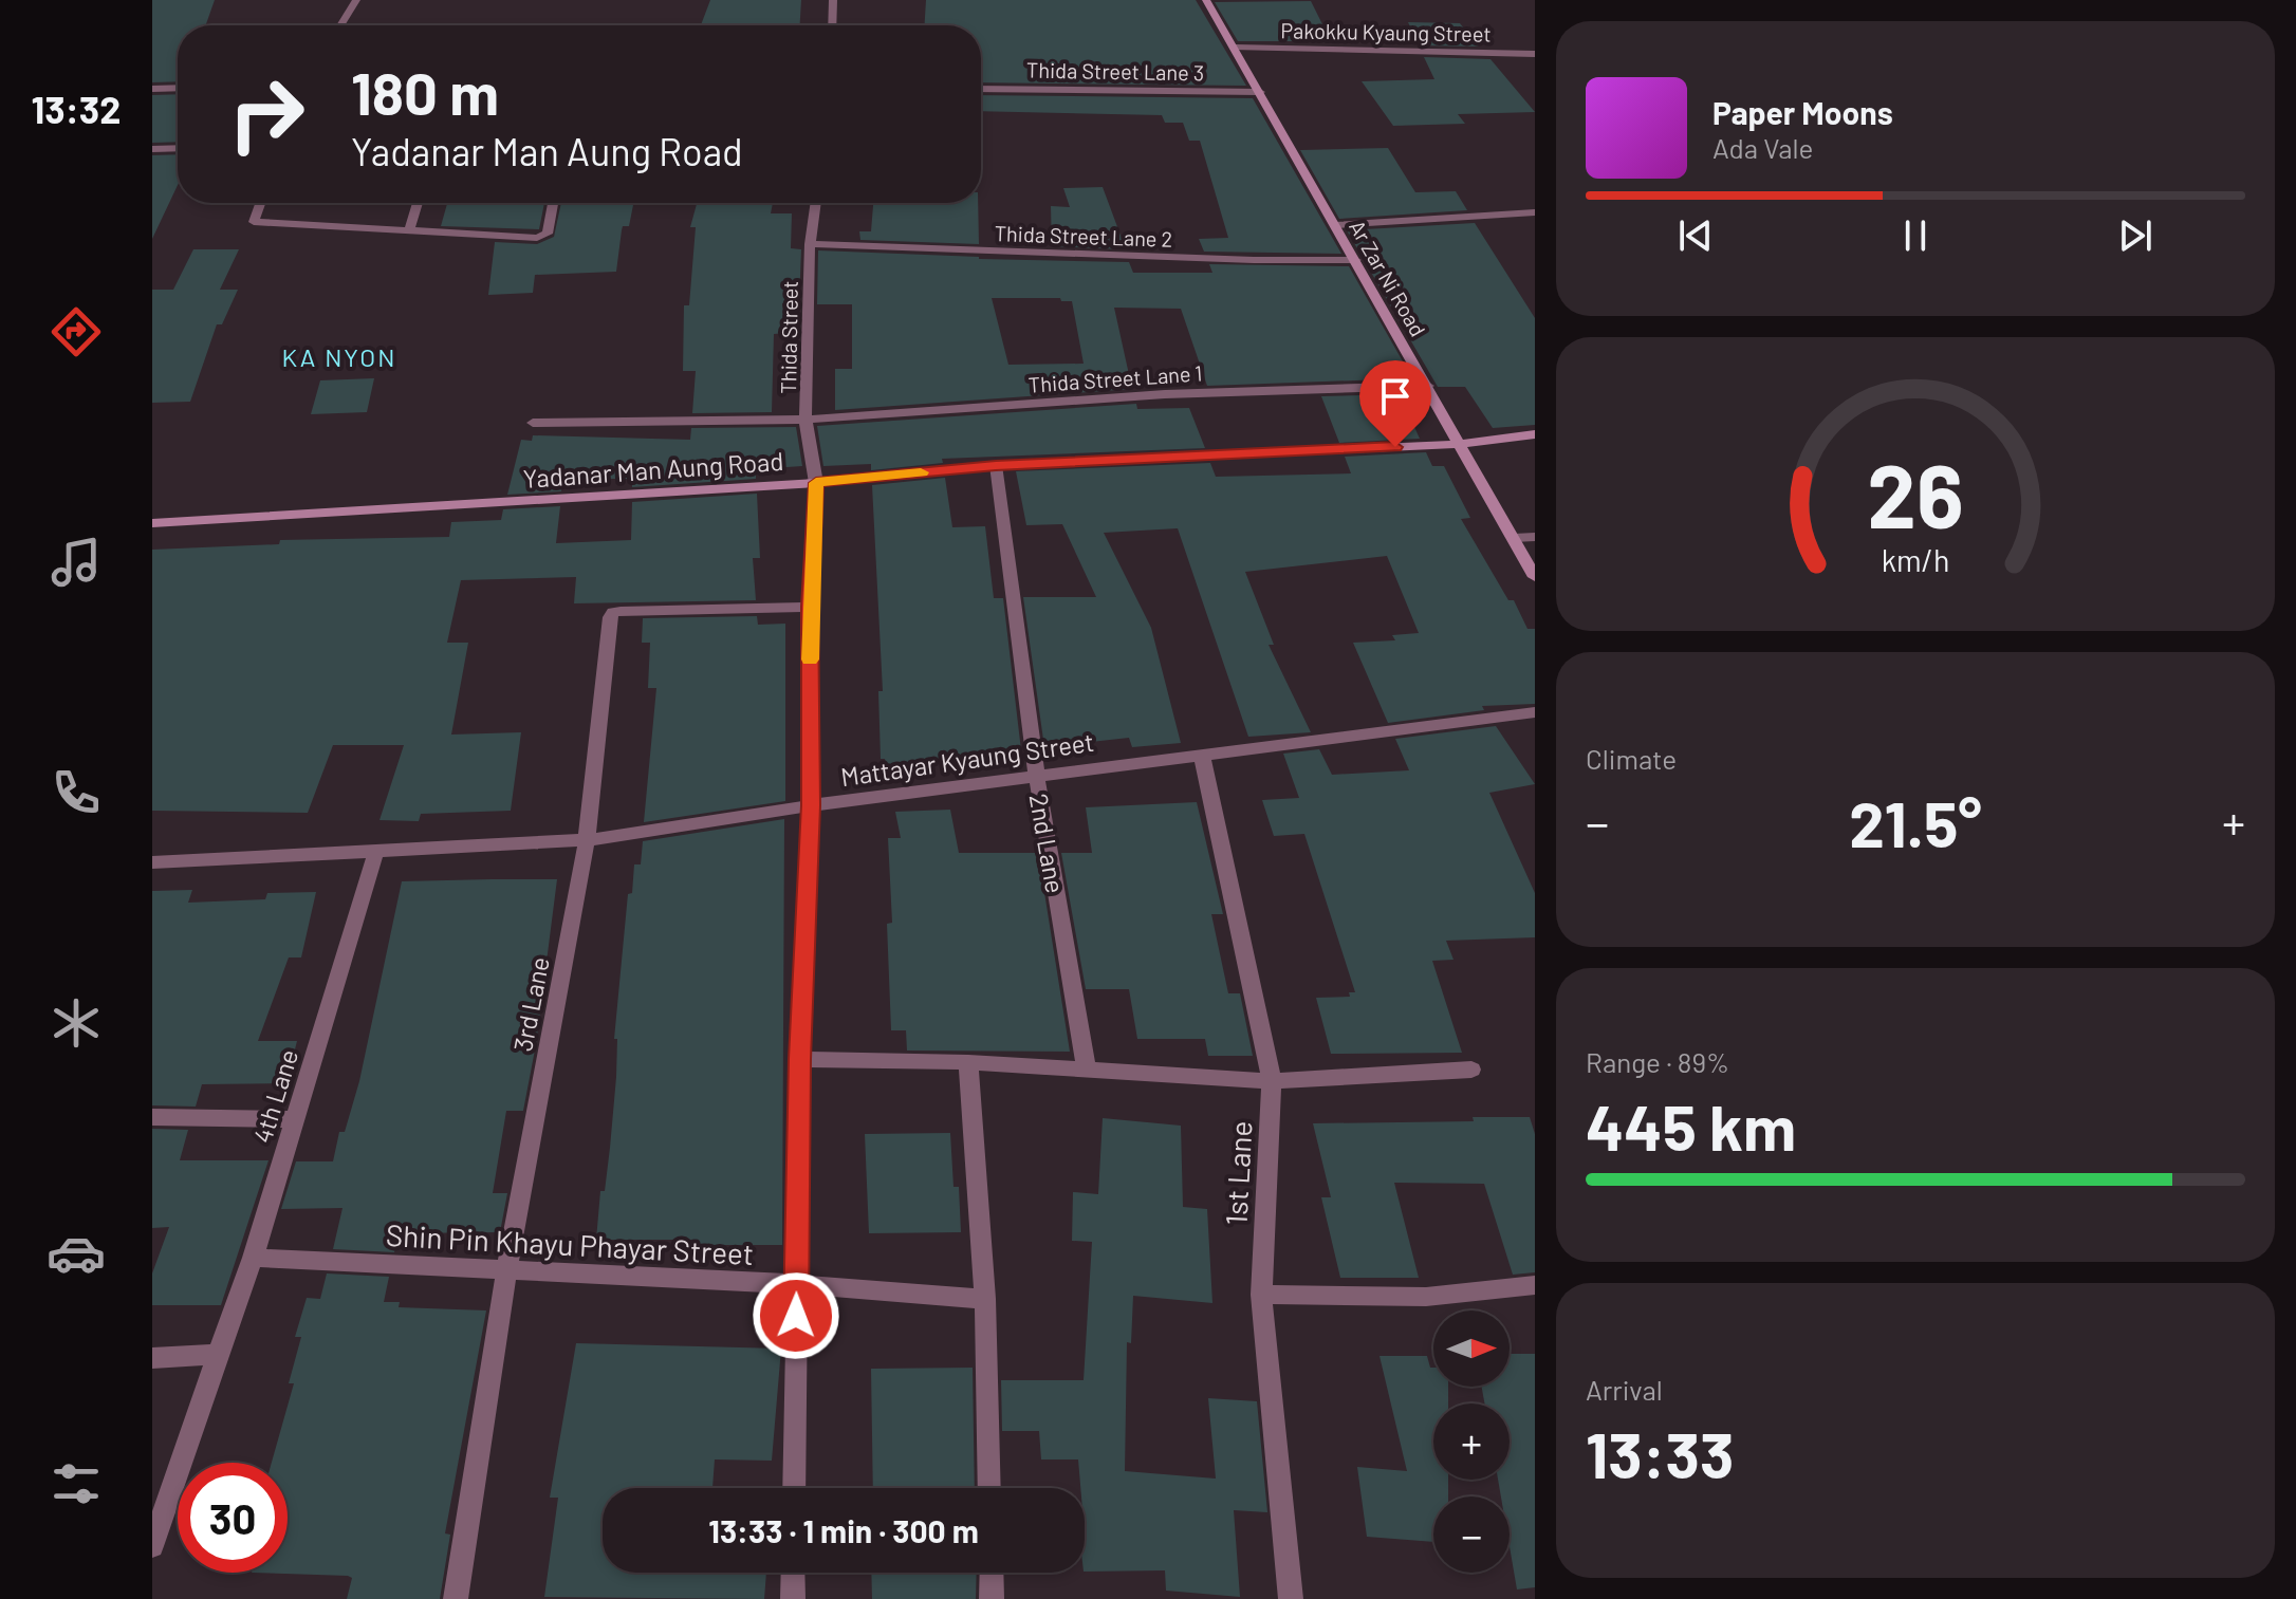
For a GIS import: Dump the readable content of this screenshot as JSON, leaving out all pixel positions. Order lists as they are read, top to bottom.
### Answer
{
  "streets": {
    "main road": ["Ar Zar Ni Road", "Yadanar Man Aung Road"],
    "street": [
      "Pakokku Kyaung Street",
      "Thida Street Lane 3",
      "Thida Street Lane 2",
      "Thida Street",
      "Thida Street Lane 1",
      "Mattayar Kyaung Street",
      "2nd Lane",
      "3rd Lane",
      "4th Lane",
      "1st Lane",
      "Shin Pin Khayu Phayar Street"
    ]
  },
  "crossings": [
    ["Pakokku Kyaung Street", "Ar Zar Ni Road"],
    ["Thida Street Lane 3", "Ar Zar Ni Road"],
    ["Thida Street Lane 2", "Ar Zar Ni Road"],
    ["Thida Street Lane 2", "Thida Street"],
    ["Ar Zar Ni Road", "Thida Street Lane 1"],
    ["Ar Zar Ni Road", "Yadanar Man Aung Road"],
    ["Thida Street", "Thida Street Lane 1"],
    ["Thida Street", "Yadanar Man Aung Road"],
    ["Thida Street", "Mattayar Kyaung Street"],
    ["Thida Street", "3rd Lane"],
    ["Thida Street", "Shin Pin Khayu Phayar Street"],
    ["Yadanar Man Aung Road", "2nd Lane"],
    ["Mattayar Kyaung Street", "2nd Lane"],
    ["Mattayar Kyaung Street", "3rd Lane"],
    ["Mattayar Kyaung Street", "4th Lane"],
    ["Mattayar Kyaung Street", "1st Lane"],
    ["3rd Lane", "Shin Pin Khayu Phayar Street"],
    ["4th Lane", "Shin Pin Khayu Phayar Street"]
  ],
  "districts": ["KA NYON"],
  "north": "right",
  "page": {
    "tabs": "13:32",
    "turn": ["180 m", "Yadanar Man Aung Road"],
    "song": ["Paper Moons", "Ada Vale"],
    "tile": [
      "Climate",
      ["Range · 89%", "445 km"],
      ["Arrival", "13:33"]
    ],
    "heat": ["−", "21.5°", "+"],
    "map_buttons": ["+", "−"],
    "limit": "30",
    "trip": "13:33 · 1 min · 300 m",
    "gauge": ["26", "km/h"]
  }
}
